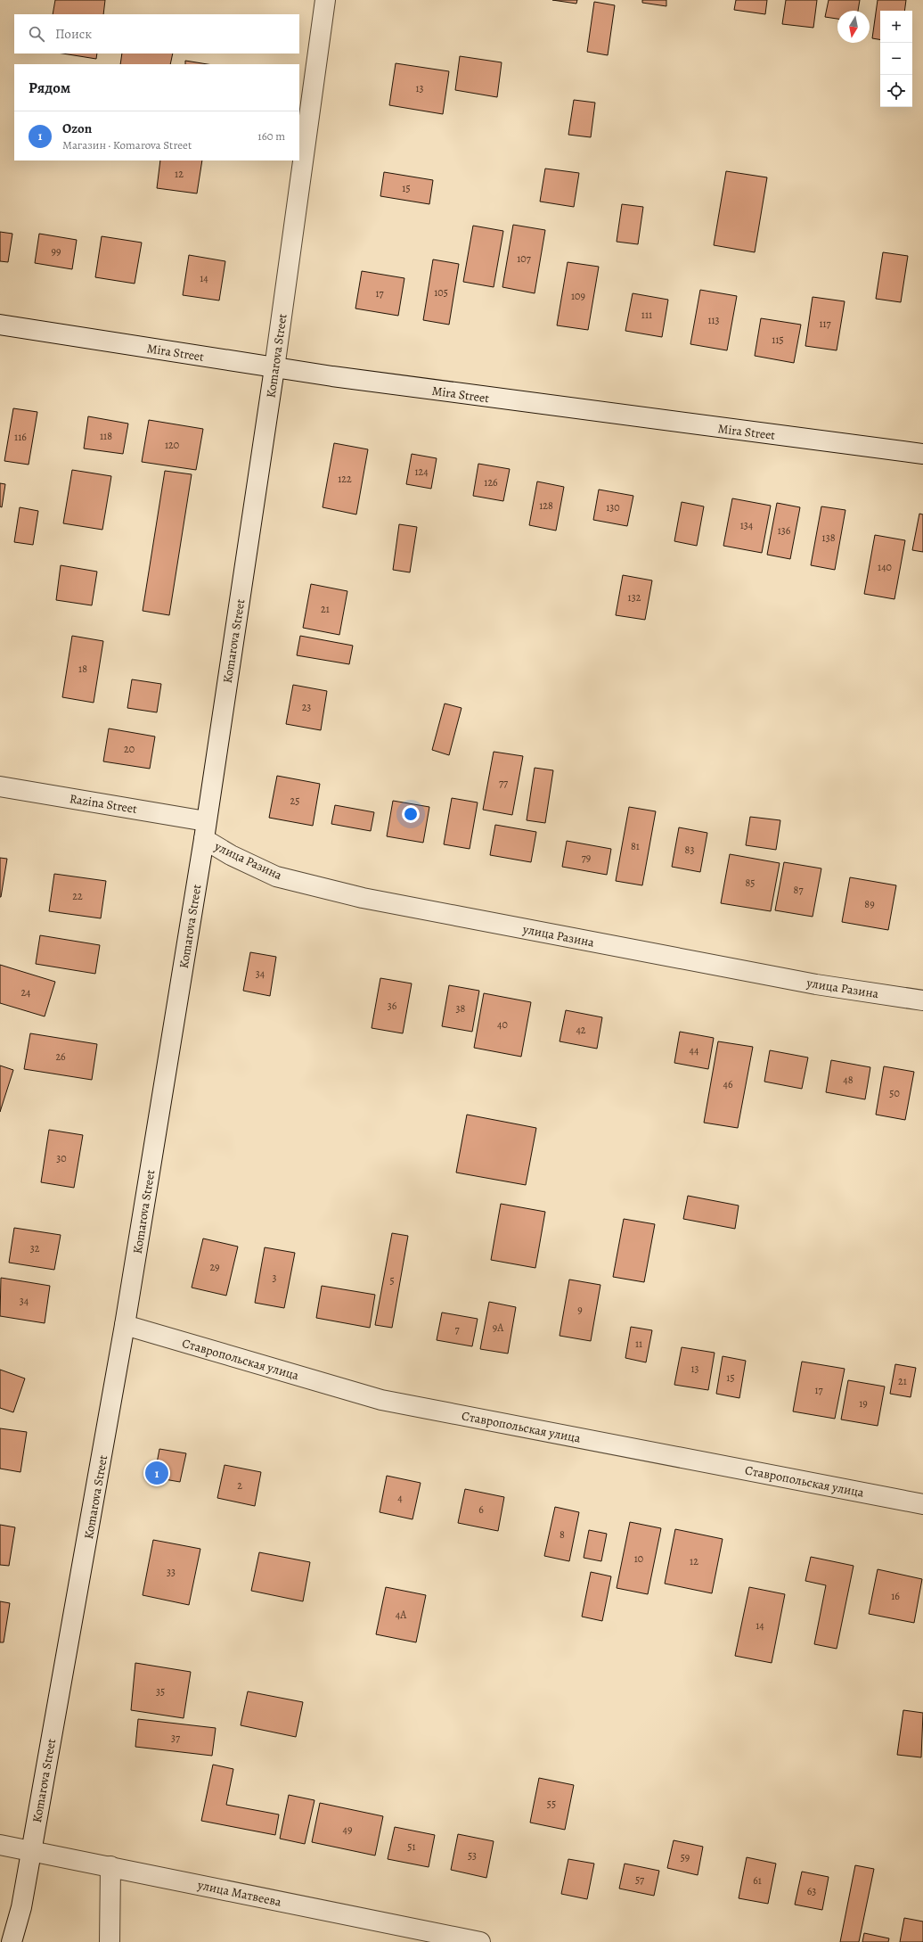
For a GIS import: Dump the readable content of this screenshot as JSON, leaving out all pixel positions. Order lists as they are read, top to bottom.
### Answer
{
  "streets": {
    "street": [
      "Mira Street",
      "Komarova Street",
      "Razina Street",
      "улица Разина",
      "Ставропольская улица",
      "улица Матвеева"
    ]
  },
  "crossings": [
    ["Mira Street", "Komarova Street"],
    ["Komarova Street", "Razina Street"],
    ["Komarova Street", "улица Разина"],
    ["Komarova Street", "Ставропольская улица"],
    ["Komarova Street", "улица Матвеева"],
    ["Razina Street", "улица Разина"]
  ],
  "house_numbers": [
    "13",
    "12",
    "15",
    "99",
    "107",
    "14",
    "105",
    "17",
    "109",
    "111",
    "113",
    "117",
    "115",
    "118",
    "116",
    "120",
    "124",
    "122",
    "126",
    "128",
    "130",
    "134",
    "136",
    "138",
    "140",
    "132",
    "21",
    "18",
    "23",
    "20",
    "77",
    "25",
    "81",
    "83",
    "79",
    "85",
    "87",
    "22",
    "89",
    "34",
    "24",
    "36",
    "38",
    "40",
    "42",
    "44",
    "26",
    "48",
    "46",
    "50",
    "30",
    "32",
    "29",
    "3",
    "5",
    "34",
    "9",
    "9А",
    "7",
    "11",
    "13",
    "15",
    "21",
    "17",
    "19",
    "2",
    "4",
    "6",
    "8",
    "10",
    "12",
    "33",
    "16",
    "4А",
    "14",
    "35",
    "37",
    "55",
    "49",
    "51",
    "53",
    "59",
    "57",
    "61",
    "63"
  ],
  "north": "bottom",
  "page": {
    "map_buttons": ["+", "−"],
    "search": "Поиск",
    "heading": "Рядом",
    "list": [
      {
        "mark": "1",
        "name": "Ozon",
        "note": "Магазин · Komarova Street",
        "value": "160 m"
      }
    ],
    "pins": "1"
  }
}
